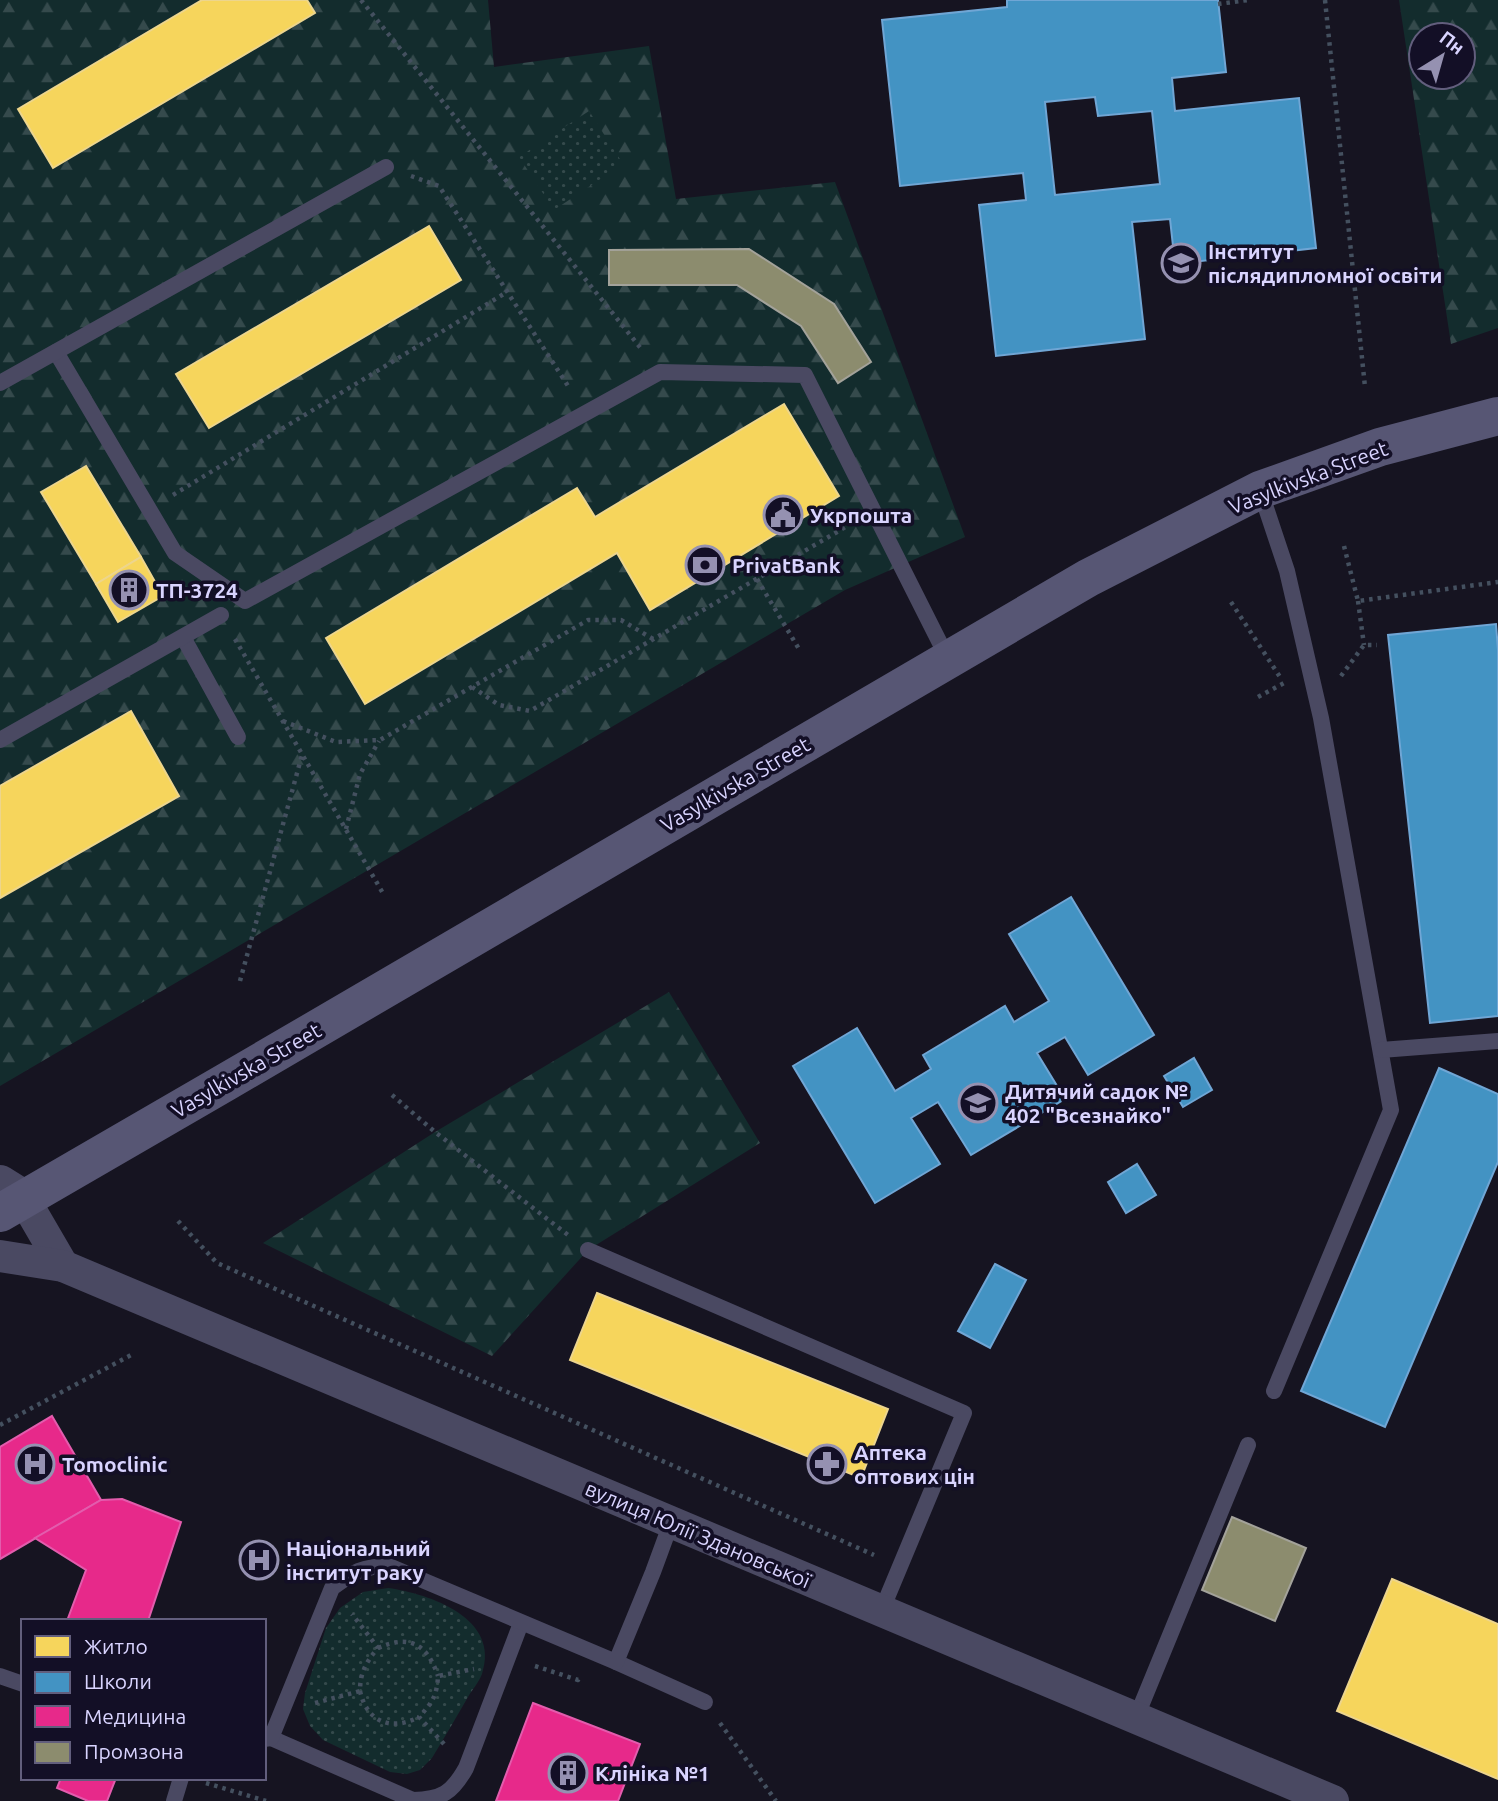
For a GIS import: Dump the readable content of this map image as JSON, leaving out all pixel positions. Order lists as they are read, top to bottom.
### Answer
{
  "streets": {
    "main road": ["Vasylkivska Street"],
    "street": ["вулиця Юлії Здановської"]
  },
  "places": {
    "school or university": ["Інститут післядипломної освіти", "Дитячий садок № 402 \"Всезнайко\""],
    "public building": ["Укрпошта"],
    "bank": ["PrivatBank"],
    "building": ["ТП-3724", "Клініка №1"],
    "hospital": ["Tomoclinic", "Національний інститут раку"],
    "pharmacy": ["Аптека оптових цін"]
  },
  "legend": [
    "Житло",
    "Школи",
    "Медицина",
    "Промзона"
  ],
  "north": "top right"
}
